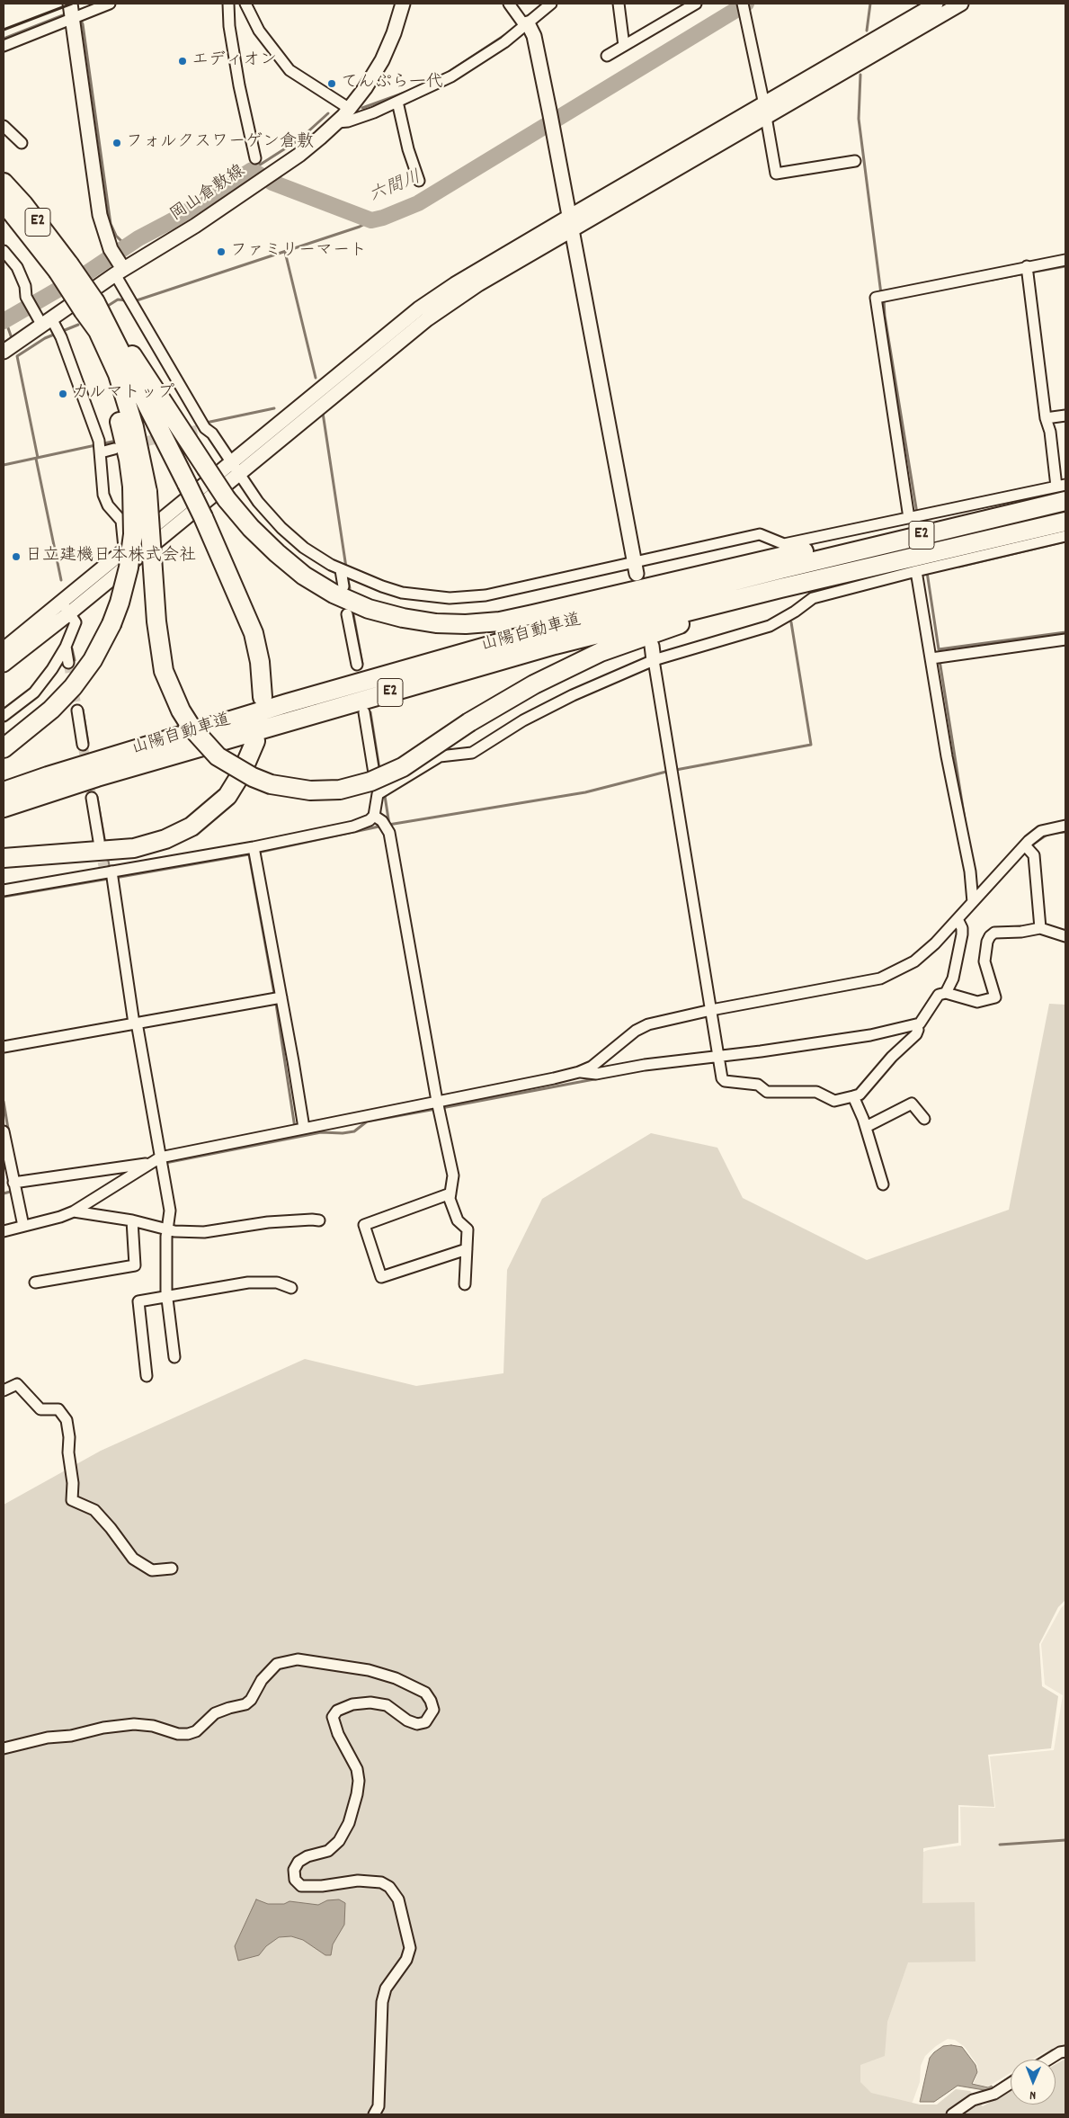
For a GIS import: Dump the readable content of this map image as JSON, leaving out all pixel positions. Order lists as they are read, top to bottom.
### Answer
{
  "streets": {
    "highway": ["E2", "山陽自動車道"],
    "street": ["岡山倉敷線"]
  },
  "water": ["六間川"],
  "places": [
    "エディオン",
    "てんぷら一代",
    "フォルクスワーゲン倉敷",
    "ファミリーマート",
    "カルマトップ",
    "日立建機日本株式会社"
  ],
  "north": "bottom"
}
